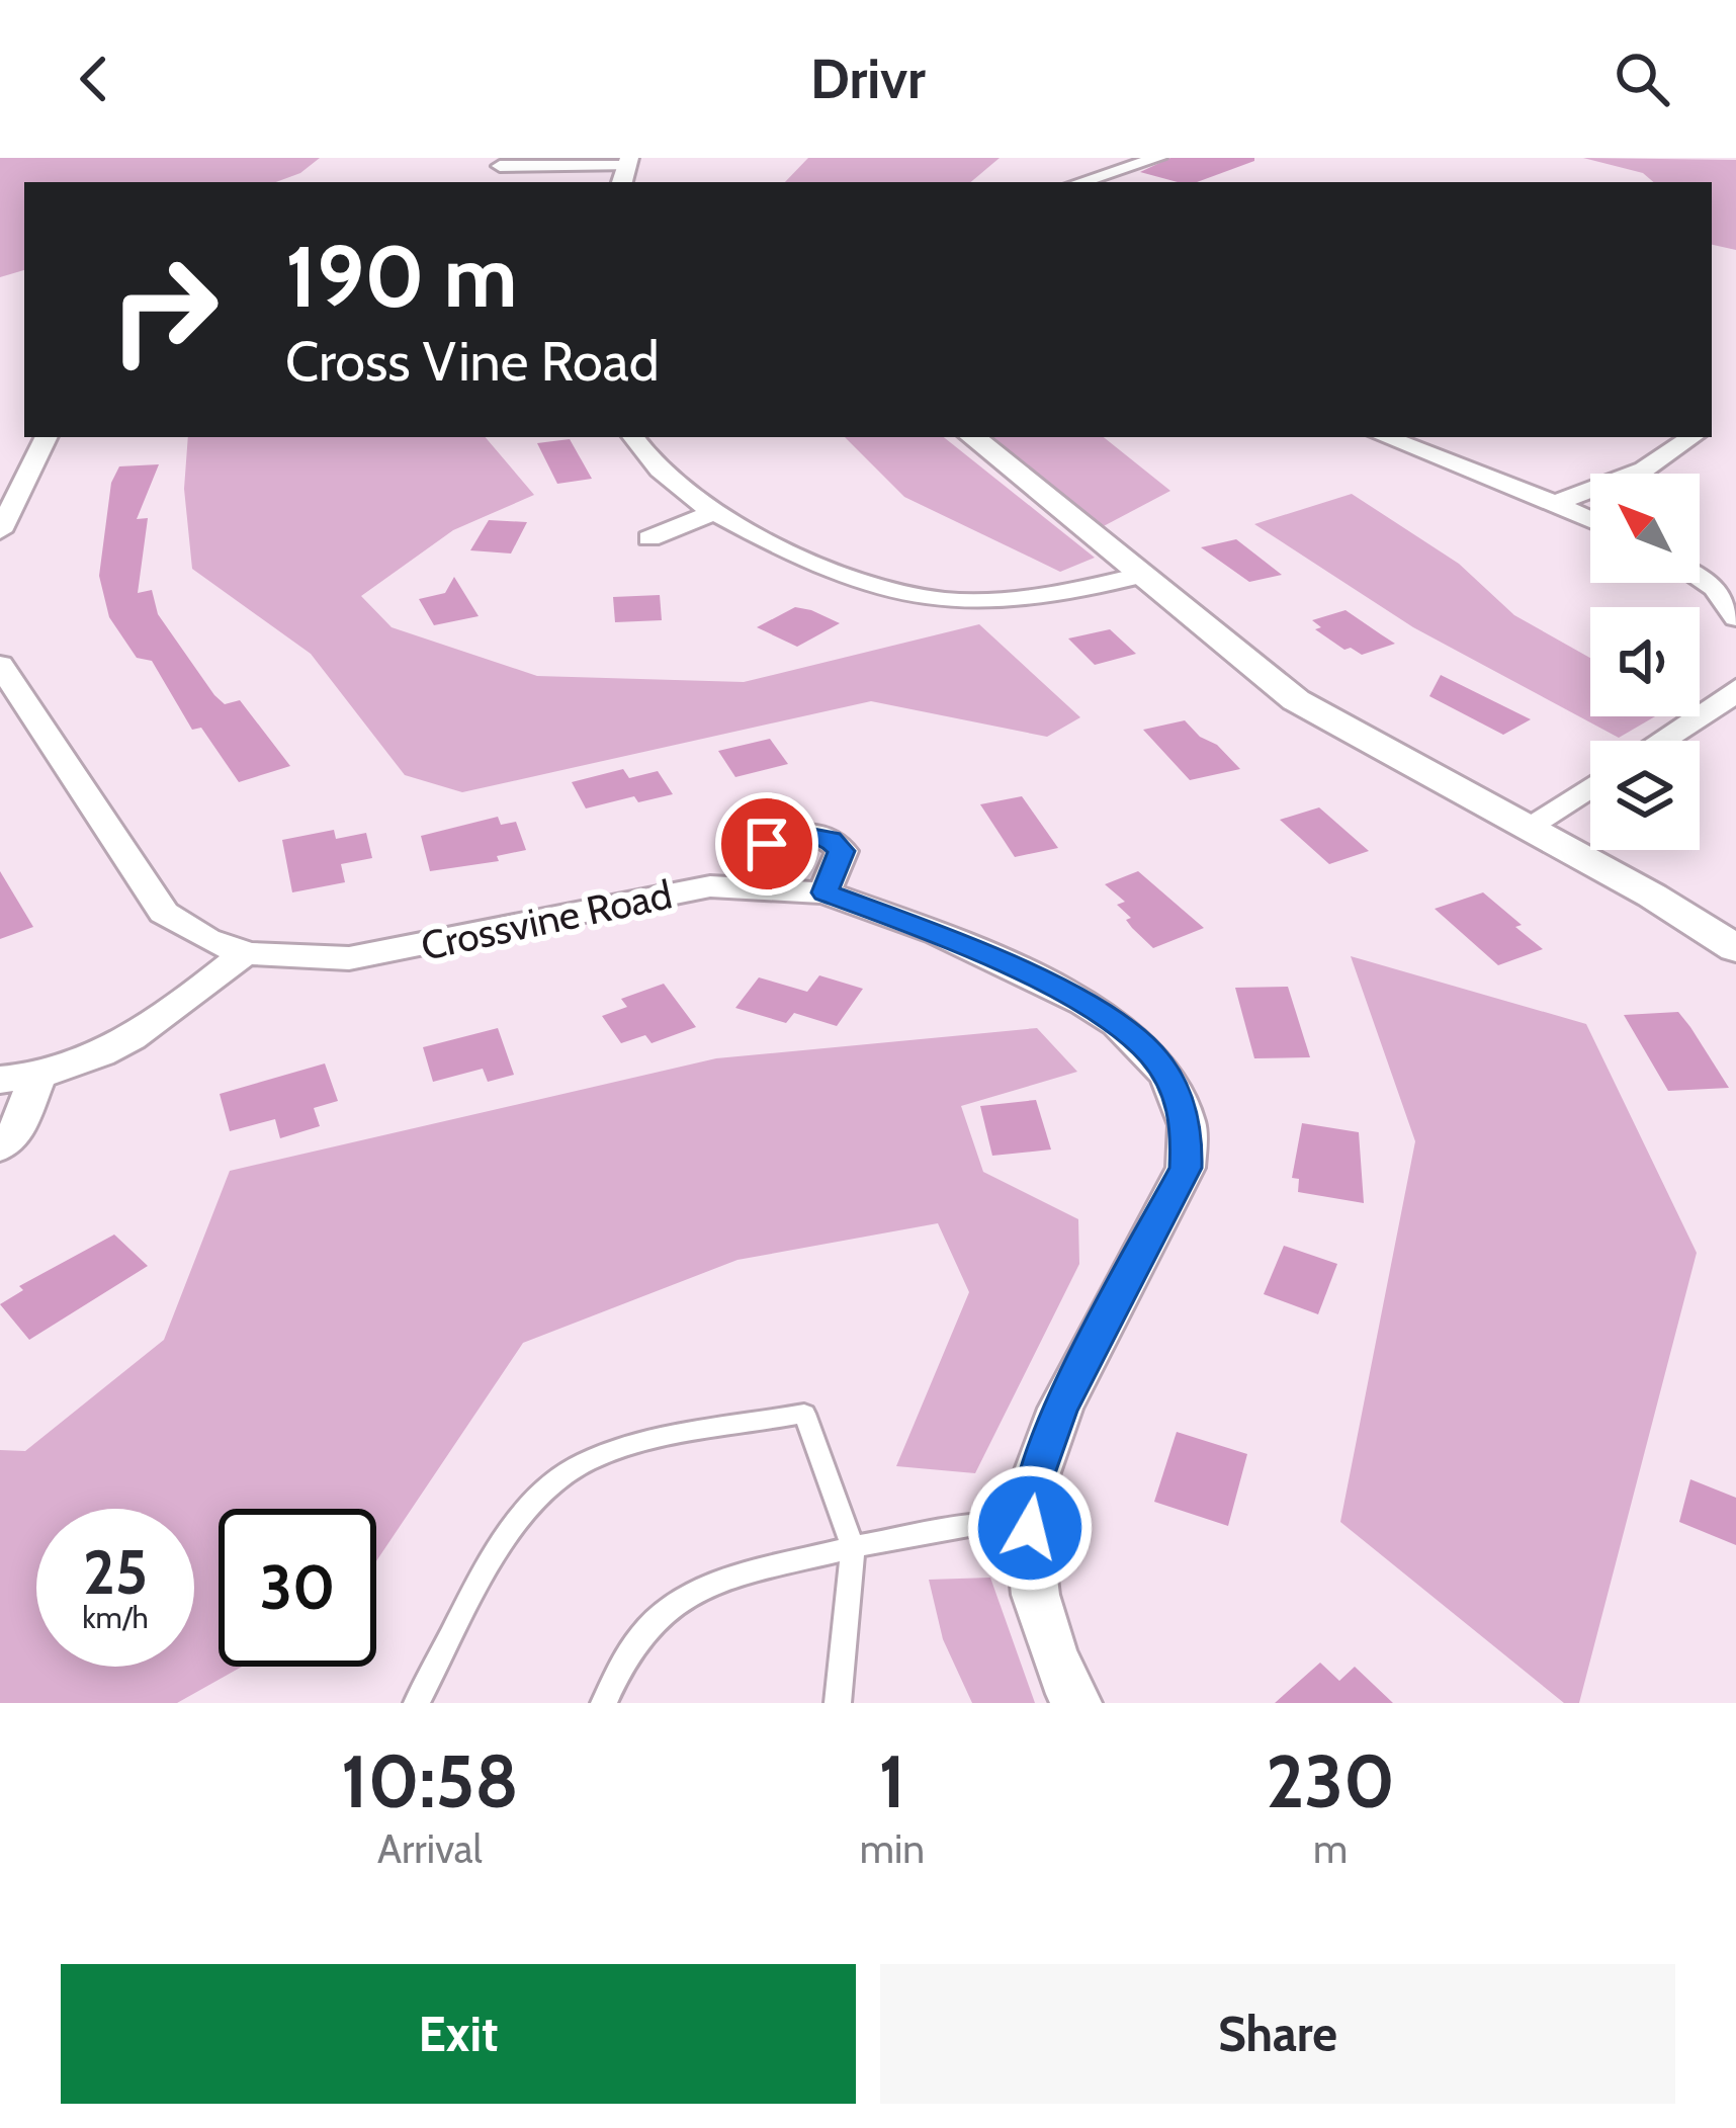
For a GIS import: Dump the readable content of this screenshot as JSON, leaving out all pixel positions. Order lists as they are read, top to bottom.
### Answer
{
  "streets": {
    "street": ["Crossvine Road"]
  },
  "north": "top left",
  "page": {
    "header": "Drivr",
    "turn": ["190 m", "Cross Vine Road"],
    "speed": "25 km/h",
    "limit": "30",
    "eta": [
      "10:58",
      "Arrival",
      "1",
      "min",
      "230",
      "m"
    ],
    "buttons": ["Exit", "Share"]
  }
}
